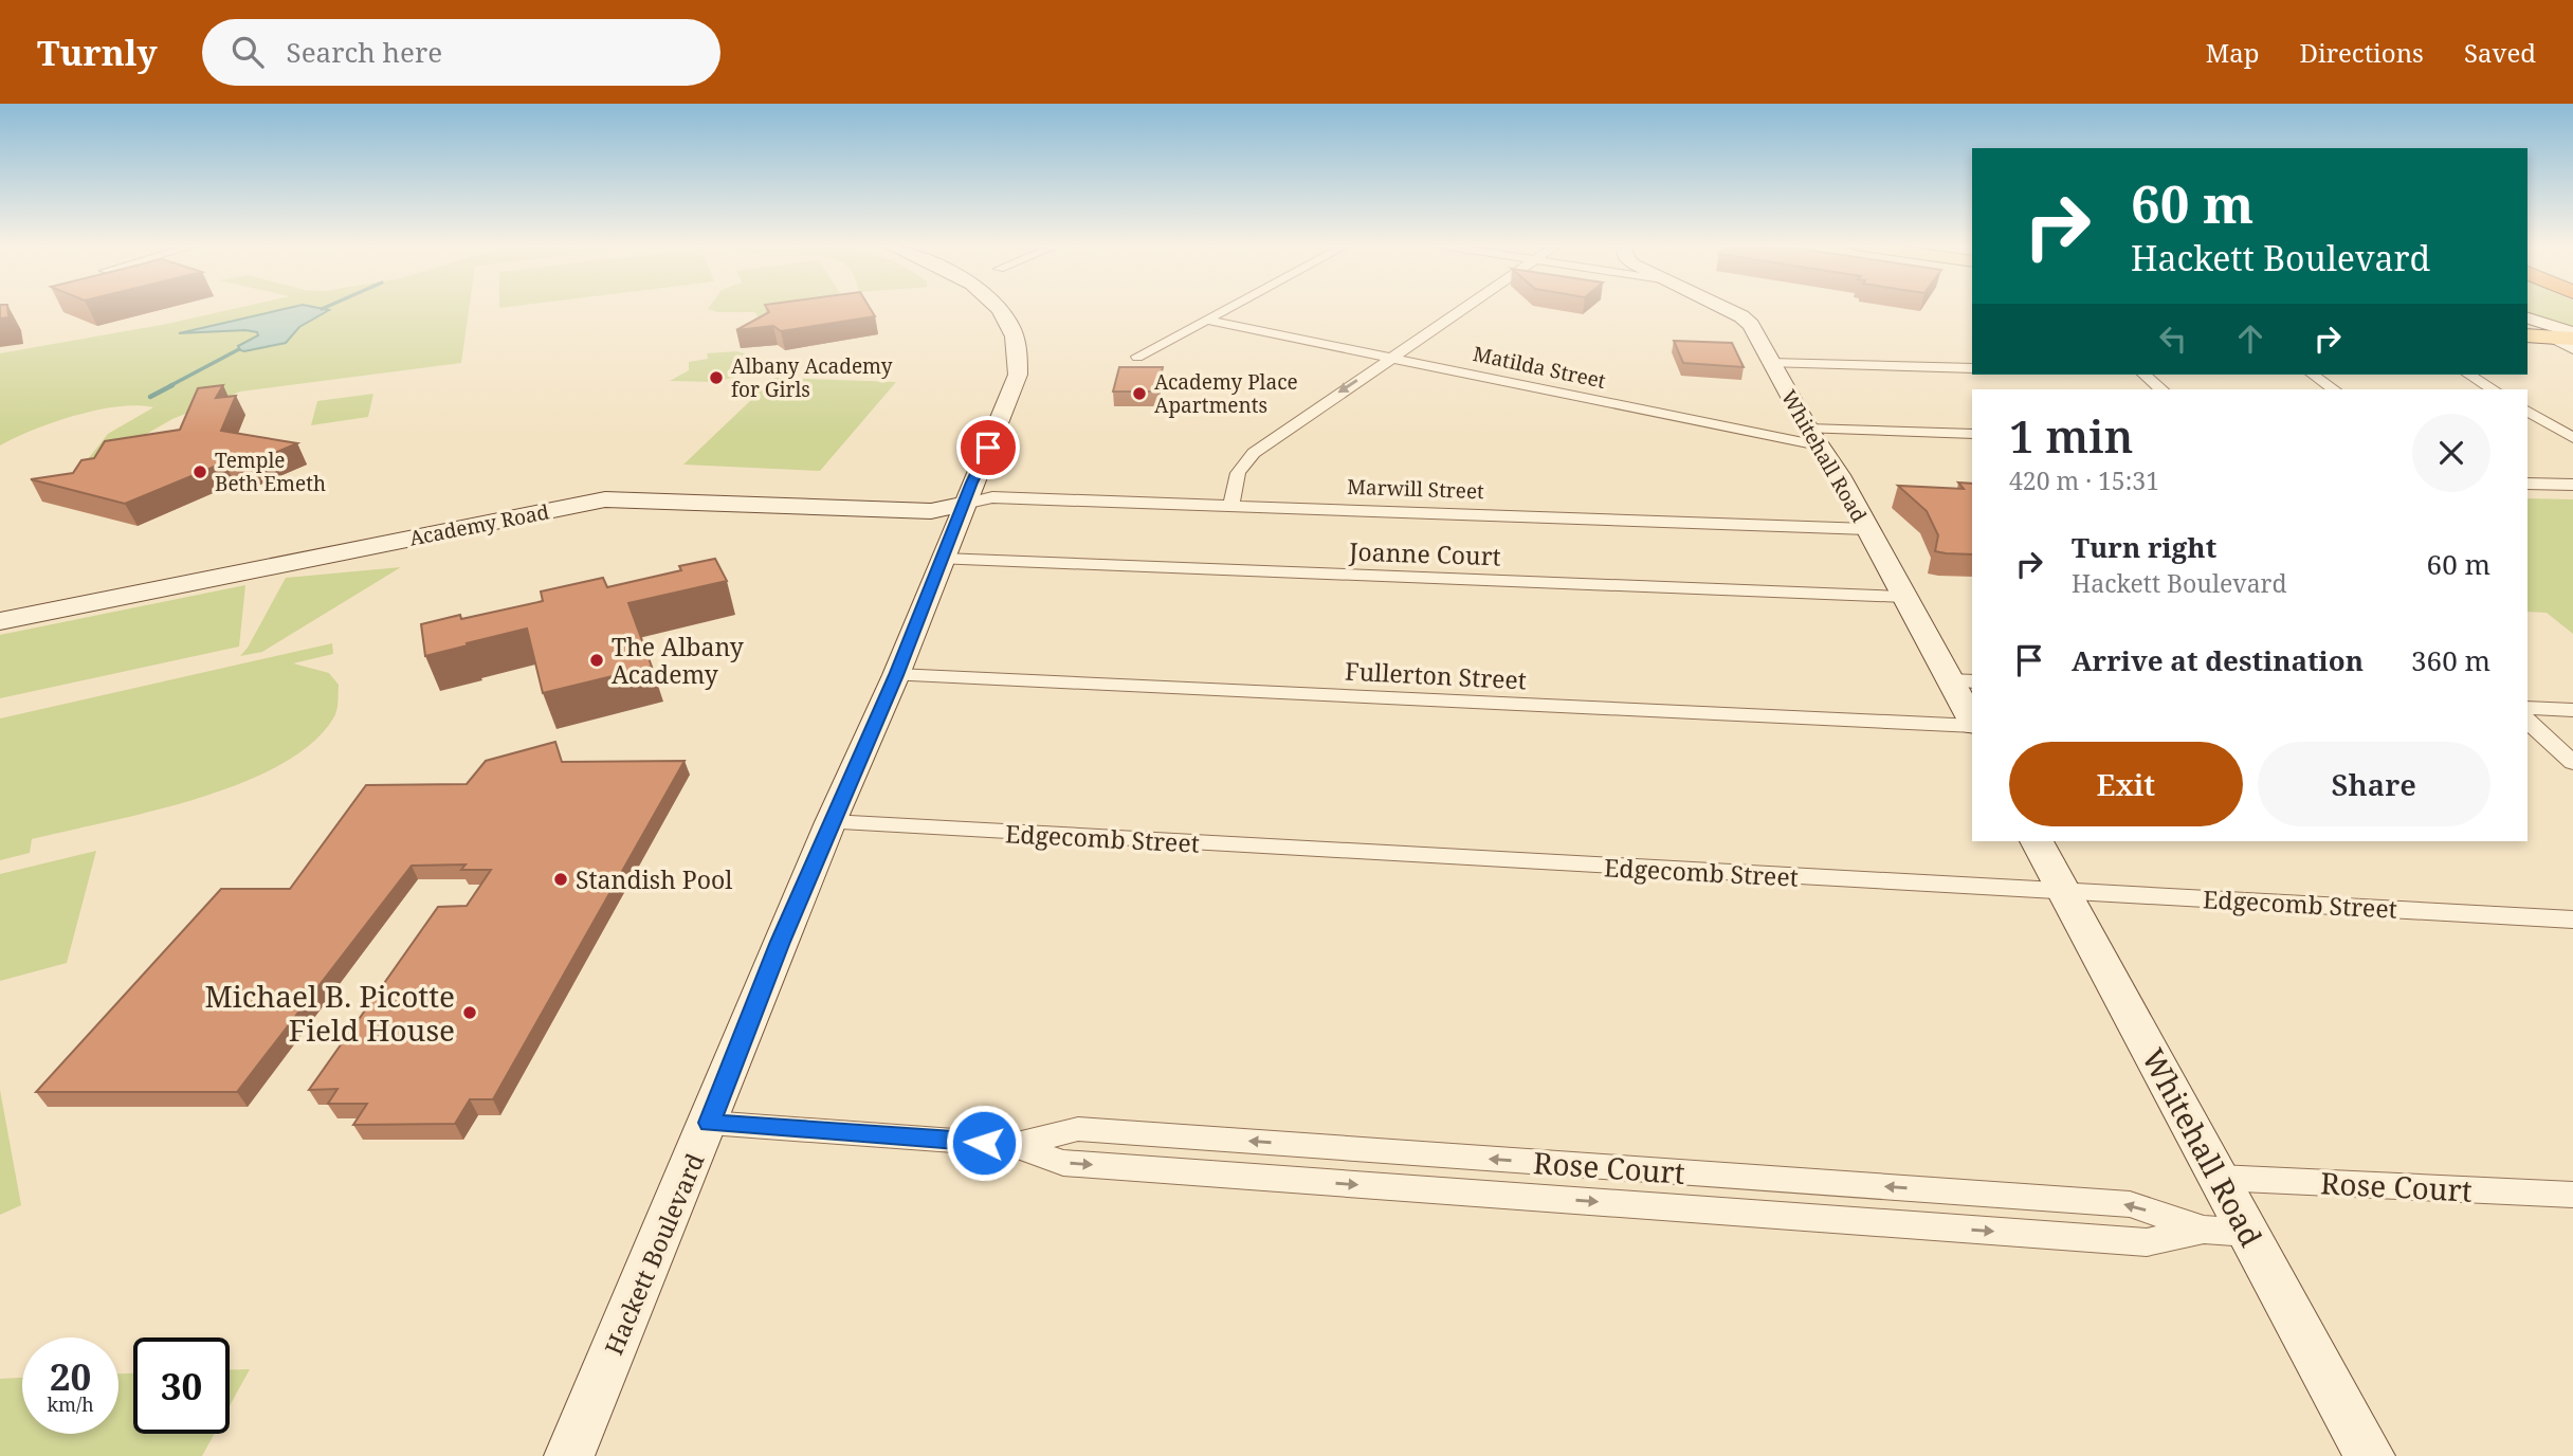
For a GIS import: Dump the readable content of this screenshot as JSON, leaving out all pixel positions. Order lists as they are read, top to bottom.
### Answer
{
  "streets": {
    "street": [
      "Matilda Street",
      "Whitehall Road",
      "Marwill Street",
      "Academy Road",
      "Joanne Court",
      "Fullerton Street",
      "Edgecomb Street",
      "Rose Court",
      "Hackett Boulevard"
    ]
  },
  "crossings": [
    ["Matilda Street", "Whitehall Road"],
    ["Whitehall Road", "Marwill Street"],
    ["Whitehall Road", "Joanne Court"],
    ["Whitehall Road", "Edgecomb Street"],
    ["Whitehall Road", "Rose Court"],
    ["Marwill Street", "Academy Road"],
    ["Marwill Street", "Hackett Boulevard"],
    ["Academy Road", "Hackett Boulevard"],
    ["Joanne Court", "Hackett Boulevard"],
    ["Fullerton Street", "Hackett Boulevard"],
    ["Edgecomb Street", "Hackett Boulevard"],
    ["Rose Court", "Hackett Boulevard"]
  ],
  "places": [
    "Albany Academy for Girls",
    "Academy Place Apartments",
    "Temple Beth Emeth",
    "The Albany Academy",
    "Standish Pool",
    "Michael B. Picotte Field House"
  ],
  "page": {
    "header": "Turnly",
    "search": "Search here",
    "nav": ["Map", "Directions", "Saved"],
    "turn": ["60 m", "Hackett Boulevard"],
    "heading": ["1 min", "420 m · 15:31"],
    "list": [
      {
        "name": "Turn right",
        "note": "Hackett Boulevard",
        "value": "60 m"
      },
      {
        "name": "Arrive at destination",
        "value": "360 m"
      }
    ],
    "buttons": ["Exit", "Share"],
    "speed": "20 km/h",
    "limit": "30"
  }
}
